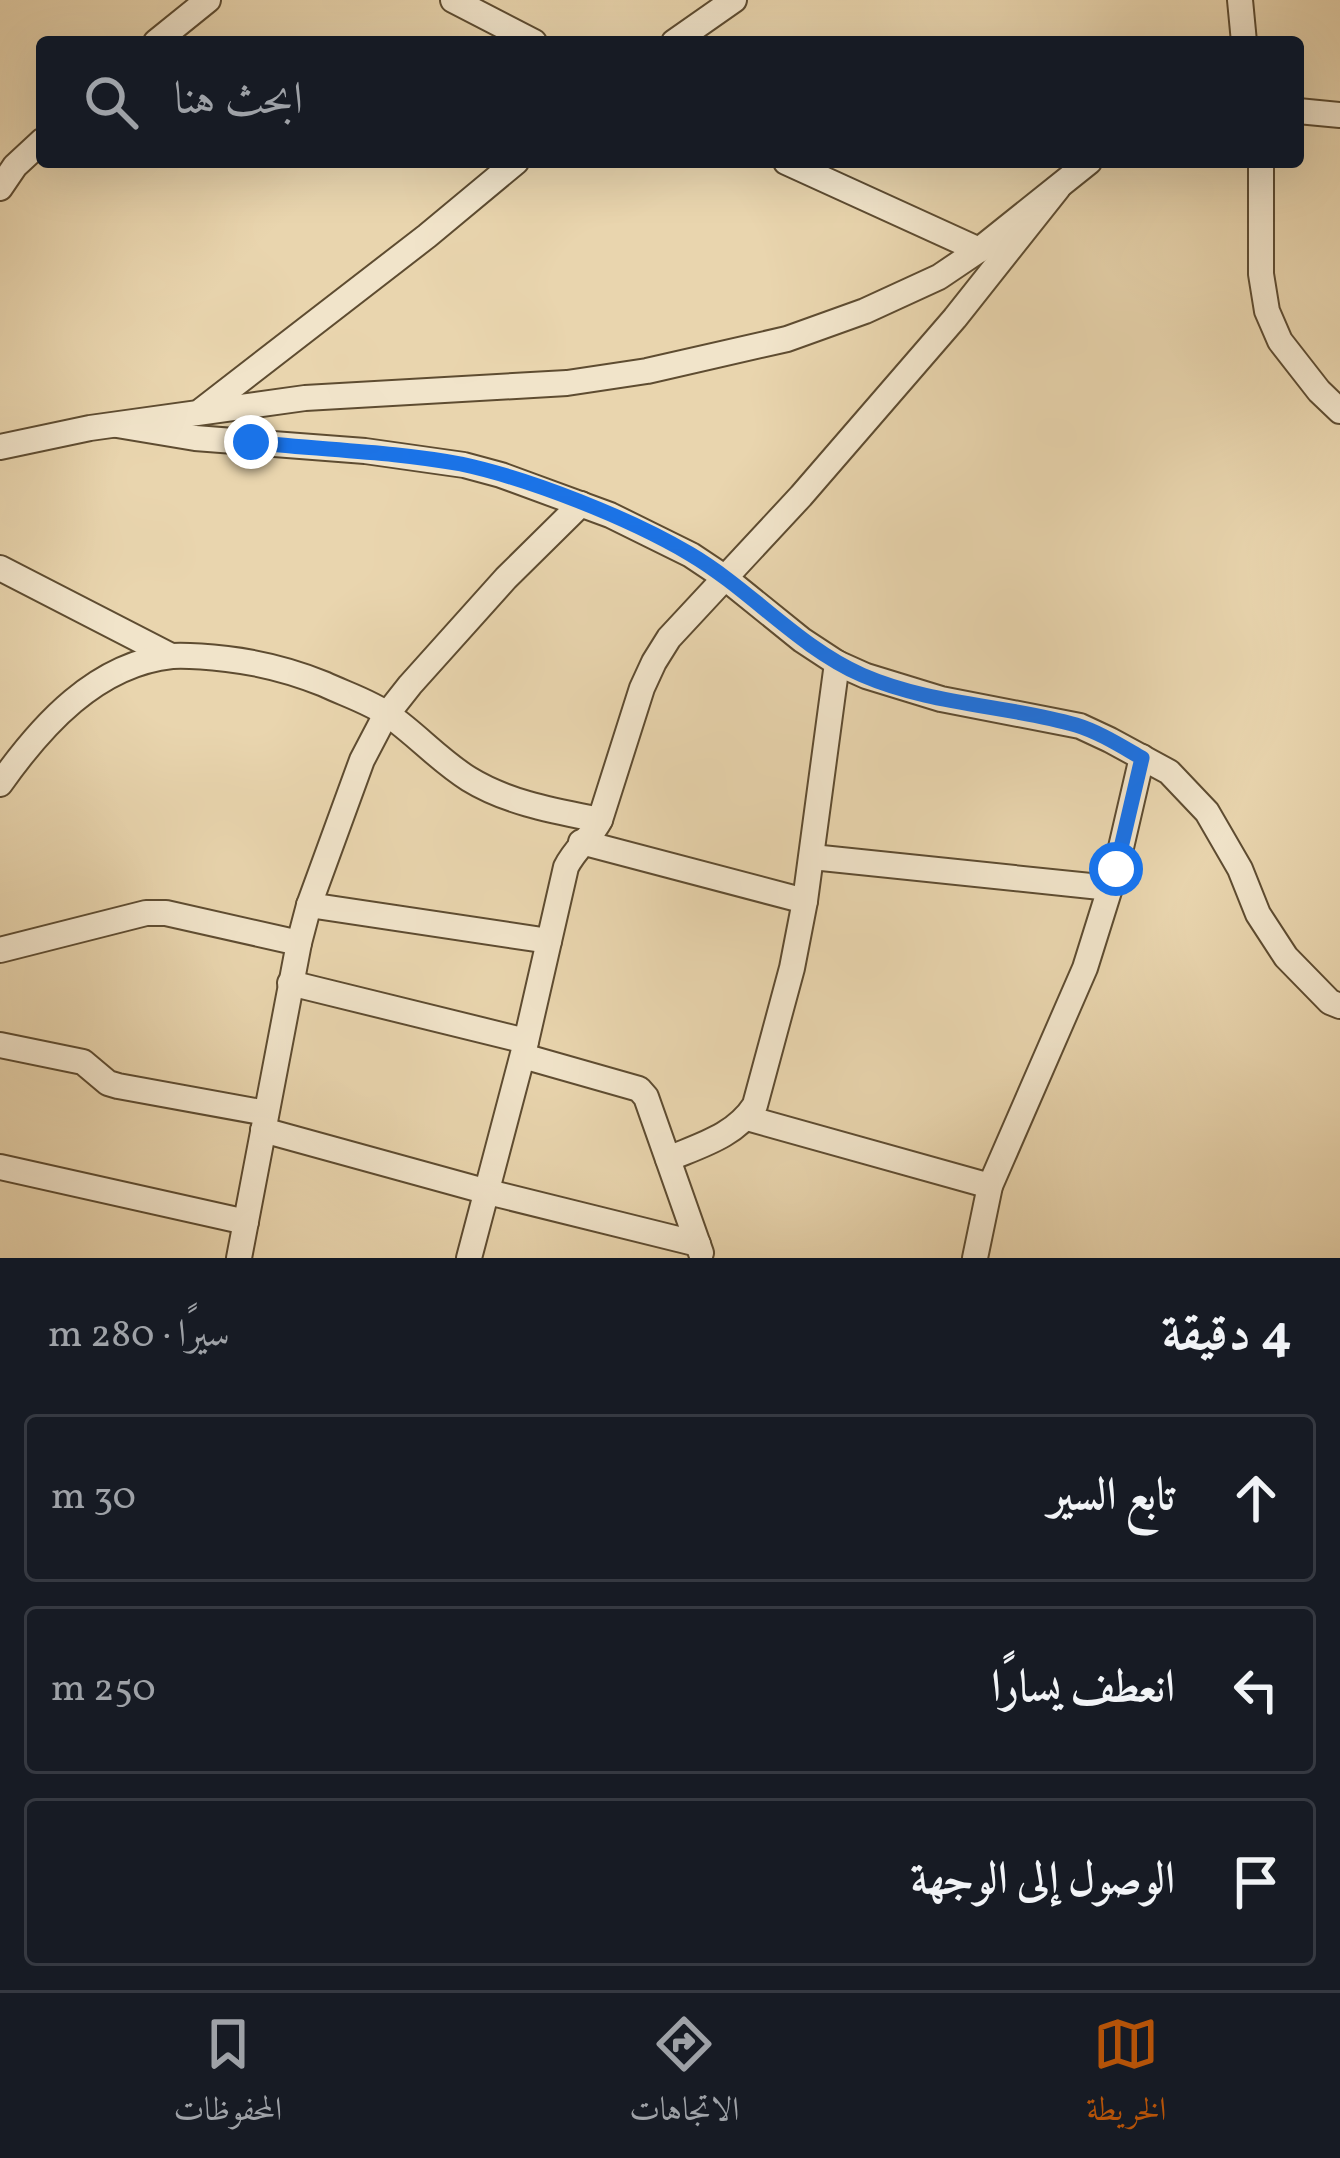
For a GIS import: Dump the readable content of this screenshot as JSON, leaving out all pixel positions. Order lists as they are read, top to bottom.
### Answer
{
  "page": {
    "search": "ابحث هنا",
    "heading": ["4 دقيقة", "سيرًا · 280 m"],
    "list": [
      ["تابع السير", "30 m"],
      ["انعطف يسارًا", "250 m"],
      "الوصول إلى الوجهة"
    ],
    "nav": ["الخريطة", "الاتجاهات", "المحفوظات"]
  }
}
